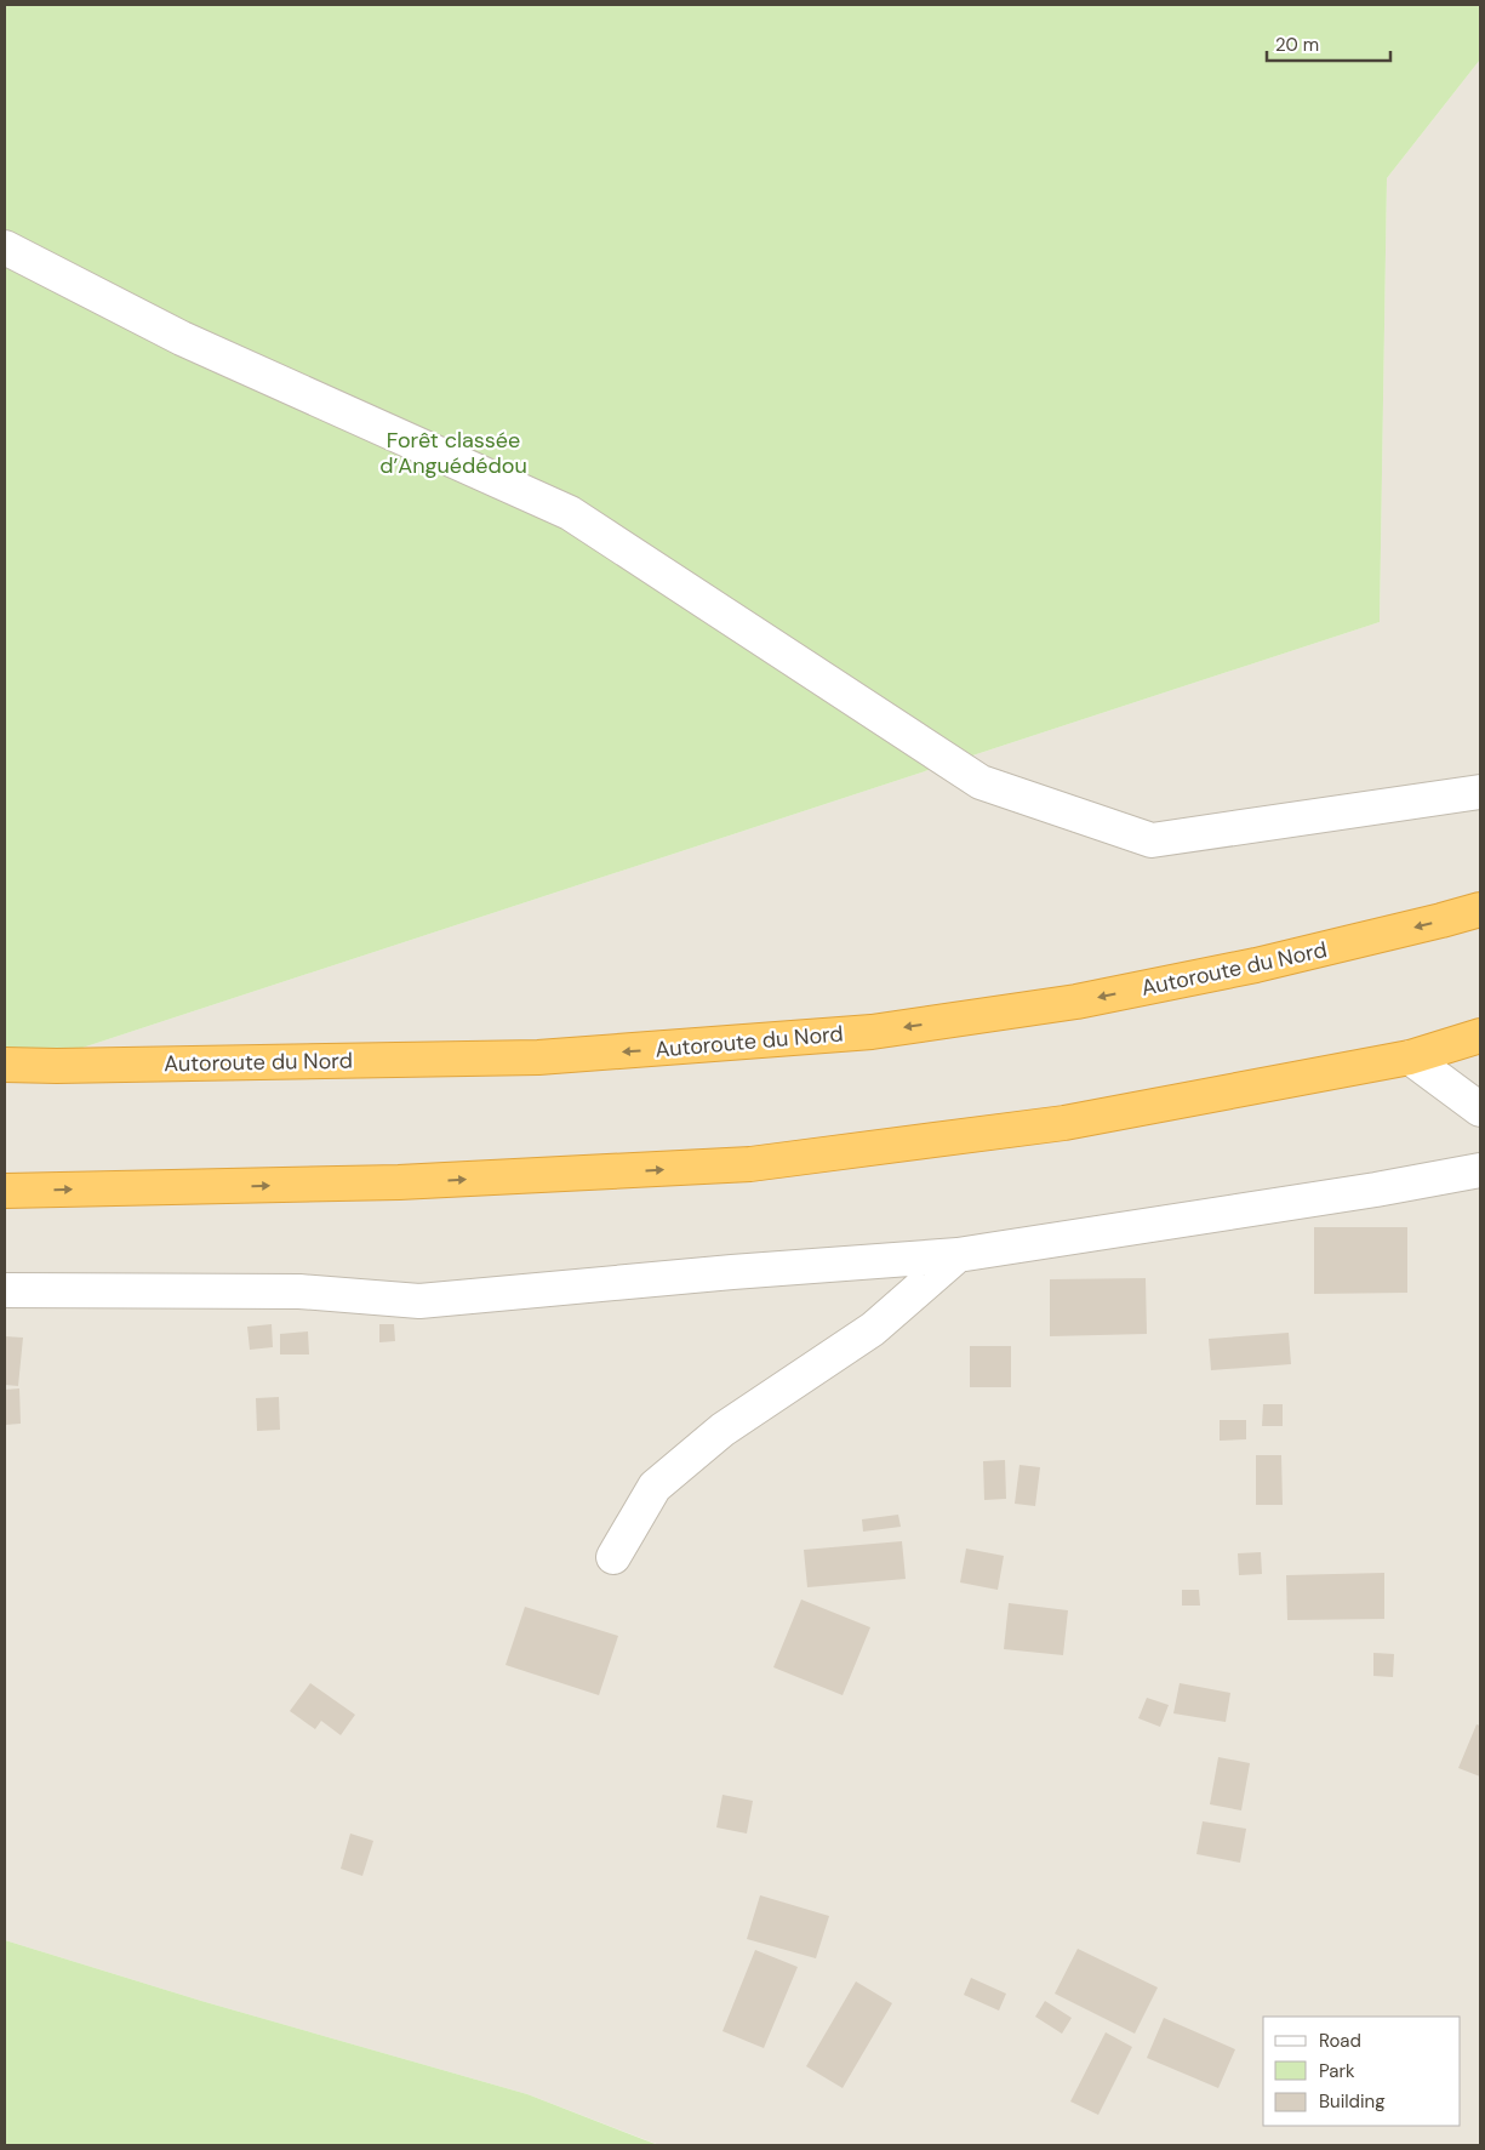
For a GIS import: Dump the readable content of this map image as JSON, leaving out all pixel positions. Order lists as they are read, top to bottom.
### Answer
{
  "streets": {
    "highway": ["Autoroute du Nord"]
  },
  "parks": ["Forêt classée d’Anguédédou"],
  "legend": ["Road", "Park", "Building"],
  "scale_bar": "20 m"
}
